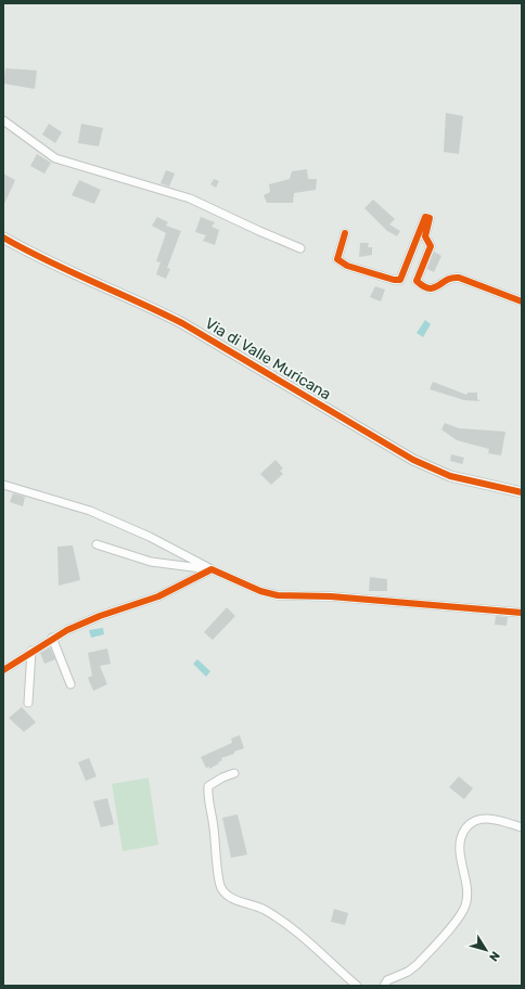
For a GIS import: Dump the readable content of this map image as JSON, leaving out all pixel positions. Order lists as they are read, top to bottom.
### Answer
{
  "streets": {
    "street": ["Via di Valle Muricana"]
  },
  "north": "bottom right"
}
